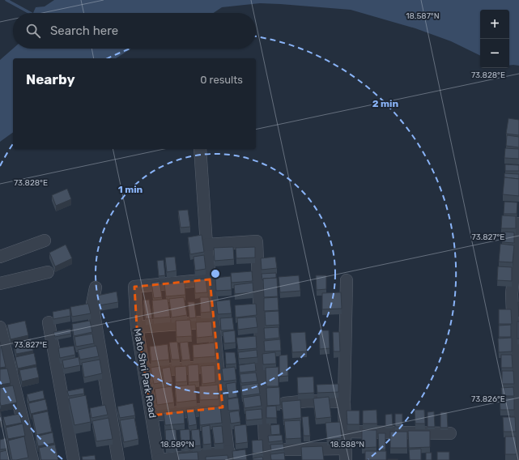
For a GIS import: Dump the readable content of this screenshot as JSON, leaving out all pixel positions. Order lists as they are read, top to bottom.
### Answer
{
  "streets": {
    "street": ["Mato Shri Park Road"]
  },
  "page": {
    "map_buttons": ["+", "−"],
    "search": "Search here",
    "heading": ["Nearby", "0 results"]
  },
  "coordinates": [
    "18.587°N",
    "73.828°E",
    "73.827°E",
    "73.826°E",
    "18.589°N",
    "18.588°N"
  ],
  "rings": ["2 min", "1 min"]
}
